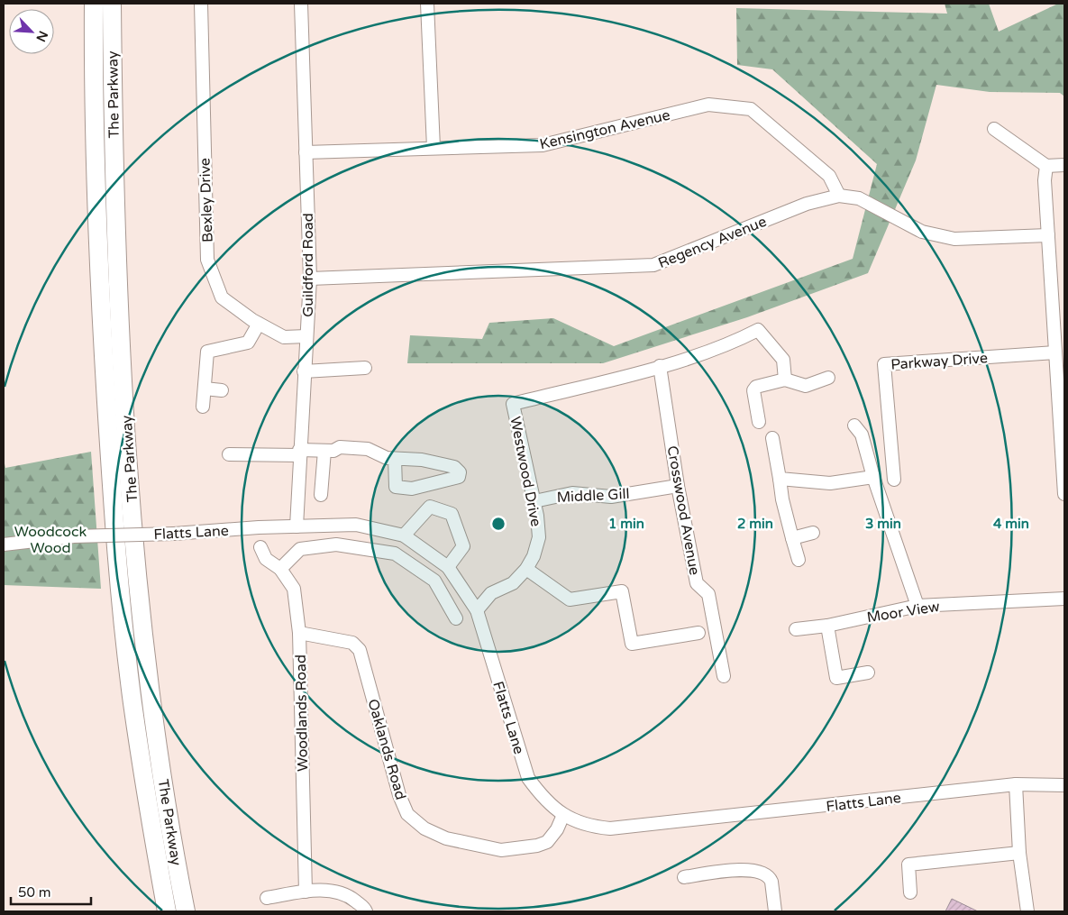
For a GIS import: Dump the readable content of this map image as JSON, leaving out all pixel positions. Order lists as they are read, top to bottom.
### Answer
{
  "streets": {
    "highway": ["The Parkway"],
    "street": [
      "Kensington Avenue",
      "Bexley Drive",
      "Regency Avenue",
      "Guildford Road",
      "Parkway Drive",
      "Westwood Drive",
      "Middle Gill",
      "Crosswood Avenue",
      "Flatts Lane",
      "Moor View",
      "Woodlands Road",
      "Oaklands Road"
    ]
  },
  "crossings": [
    ["Kensington Avenue", "Regency Avenue"],
    ["Kensington Avenue", "Guildford Road"],
    ["Bexley Drive", "Guildford Road"],
    ["Regency Avenue", "Guildford Road"],
    ["Guildford Road", "Flatts Lane"],
    ["Westwood Drive", "Middle Gill"],
    ["Westwood Drive", "Crosswood Avenue"],
    ["Westwood Drive", "Flatts Lane"],
    ["Middle Gill", "Crosswood Avenue"],
    ["Flatts Lane", "Oaklands Road"],
    ["Woodlands Road", "Oaklands Road"]
  ],
  "parks": ["Woodcock Wood"],
  "scale_bar": "50 m",
  "north": "bottom right",
  "rings": [
    "1 min",
    "2 min",
    "3 min",
    "4 min"
  ]
}
